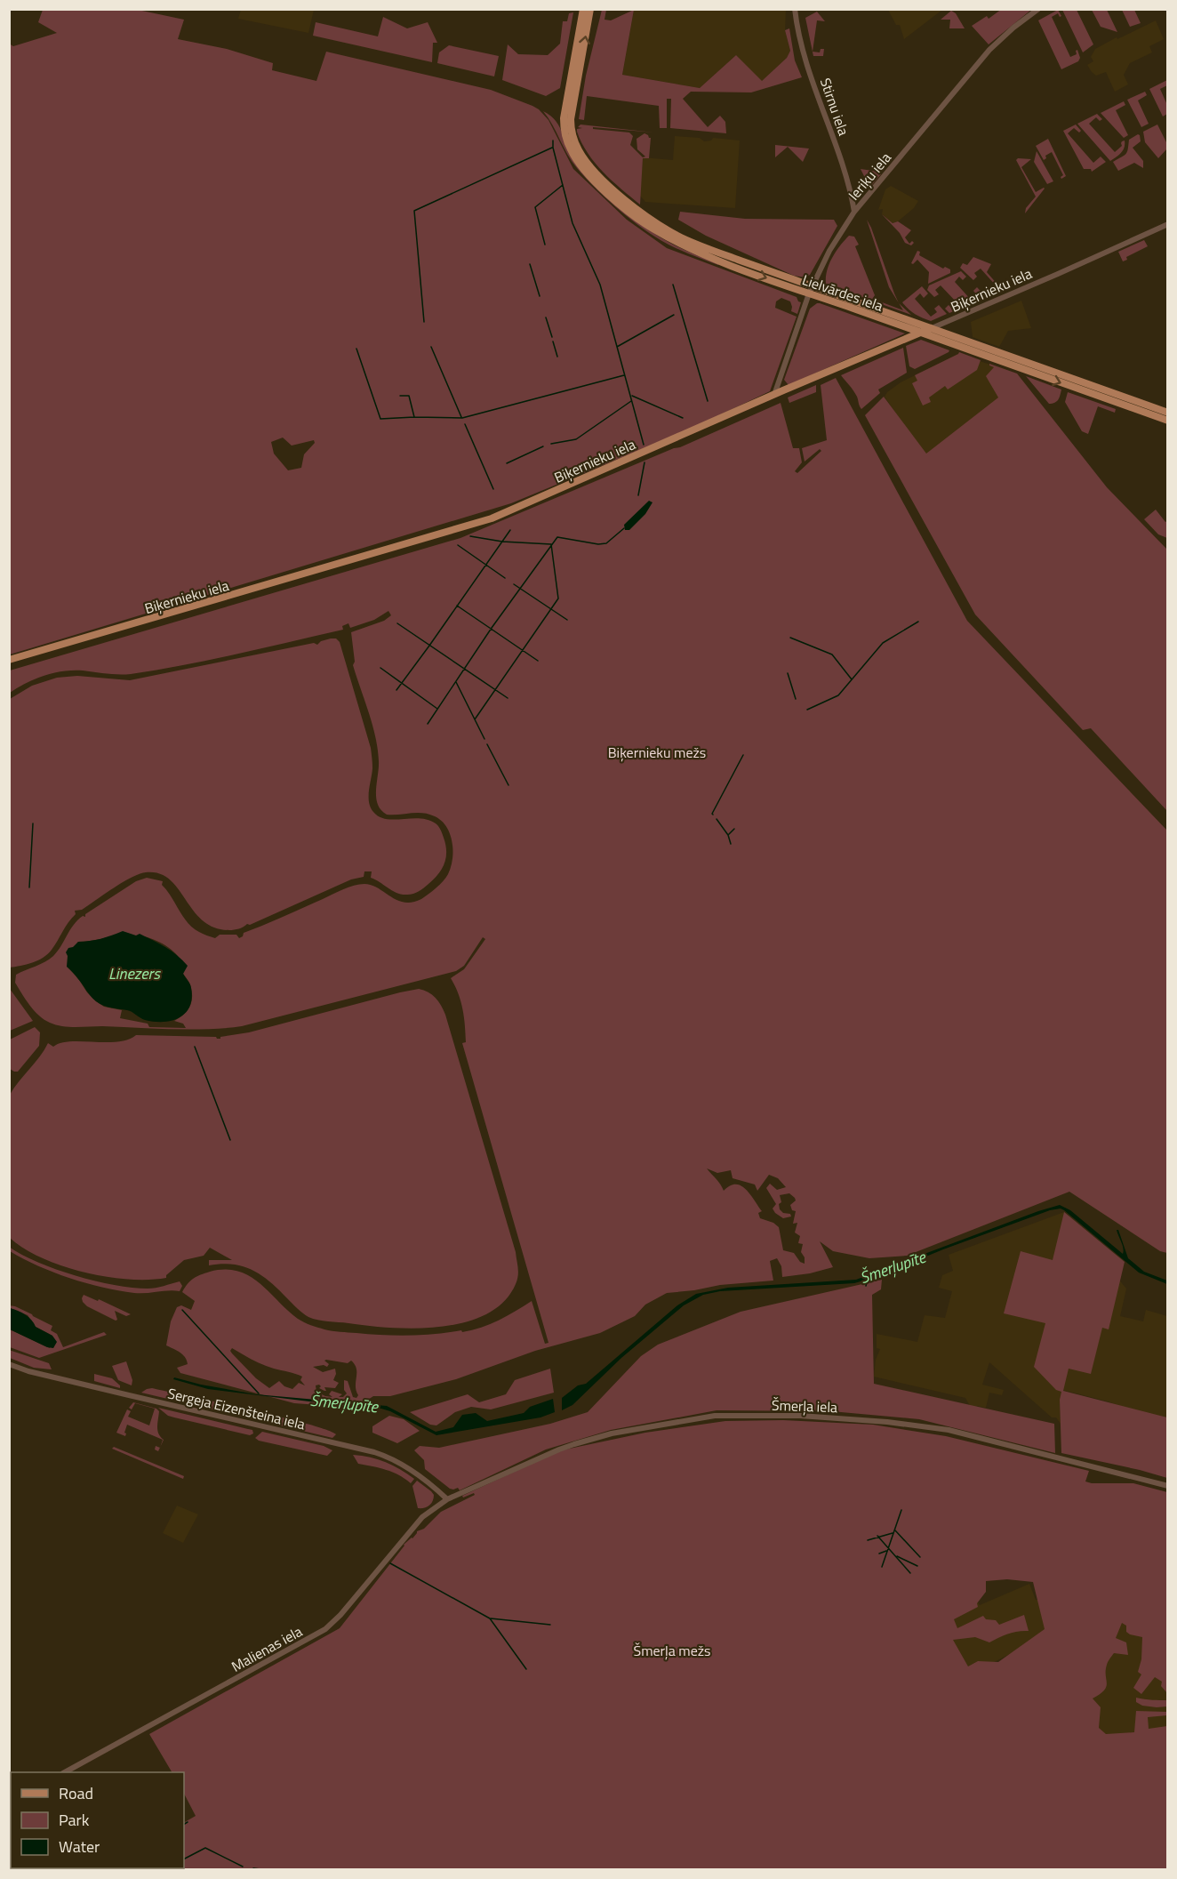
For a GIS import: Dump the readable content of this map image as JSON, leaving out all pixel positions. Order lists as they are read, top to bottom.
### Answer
{
  "streets": {
    "main road": ["Biķernieku iela", "Lielvārdes iela"],
    "street": [
      "Stirnu iela",
      "Ieriķu iela",
      "Šmerļa iela",
      "Sergeja Eizenšteina iela",
      "Malienas iela"
    ]
  },
  "crossings": [
    ["Stirnu iela", "Ieriķu iela"],
    ["Ieriķu iela", "Biķernieku iela"],
    ["Ieriķu iela", "Lielvārdes iela"],
    ["Biķernieku iela", "Lielvārdes iela"],
    ["Šmerļa iela", "Sergeja Eizenšteina iela"],
    ["Šmerļa iela", "Malienas iela"],
    ["Sergeja Eizenšteina iela", "Malienas iela"]
  ],
  "water": ["Linezers", "Šmerļupīte"],
  "parks": ["Biķernieku mežs", "Šmerļa mežs"],
  "legend": ["Road", "Park", "Water"]
}
